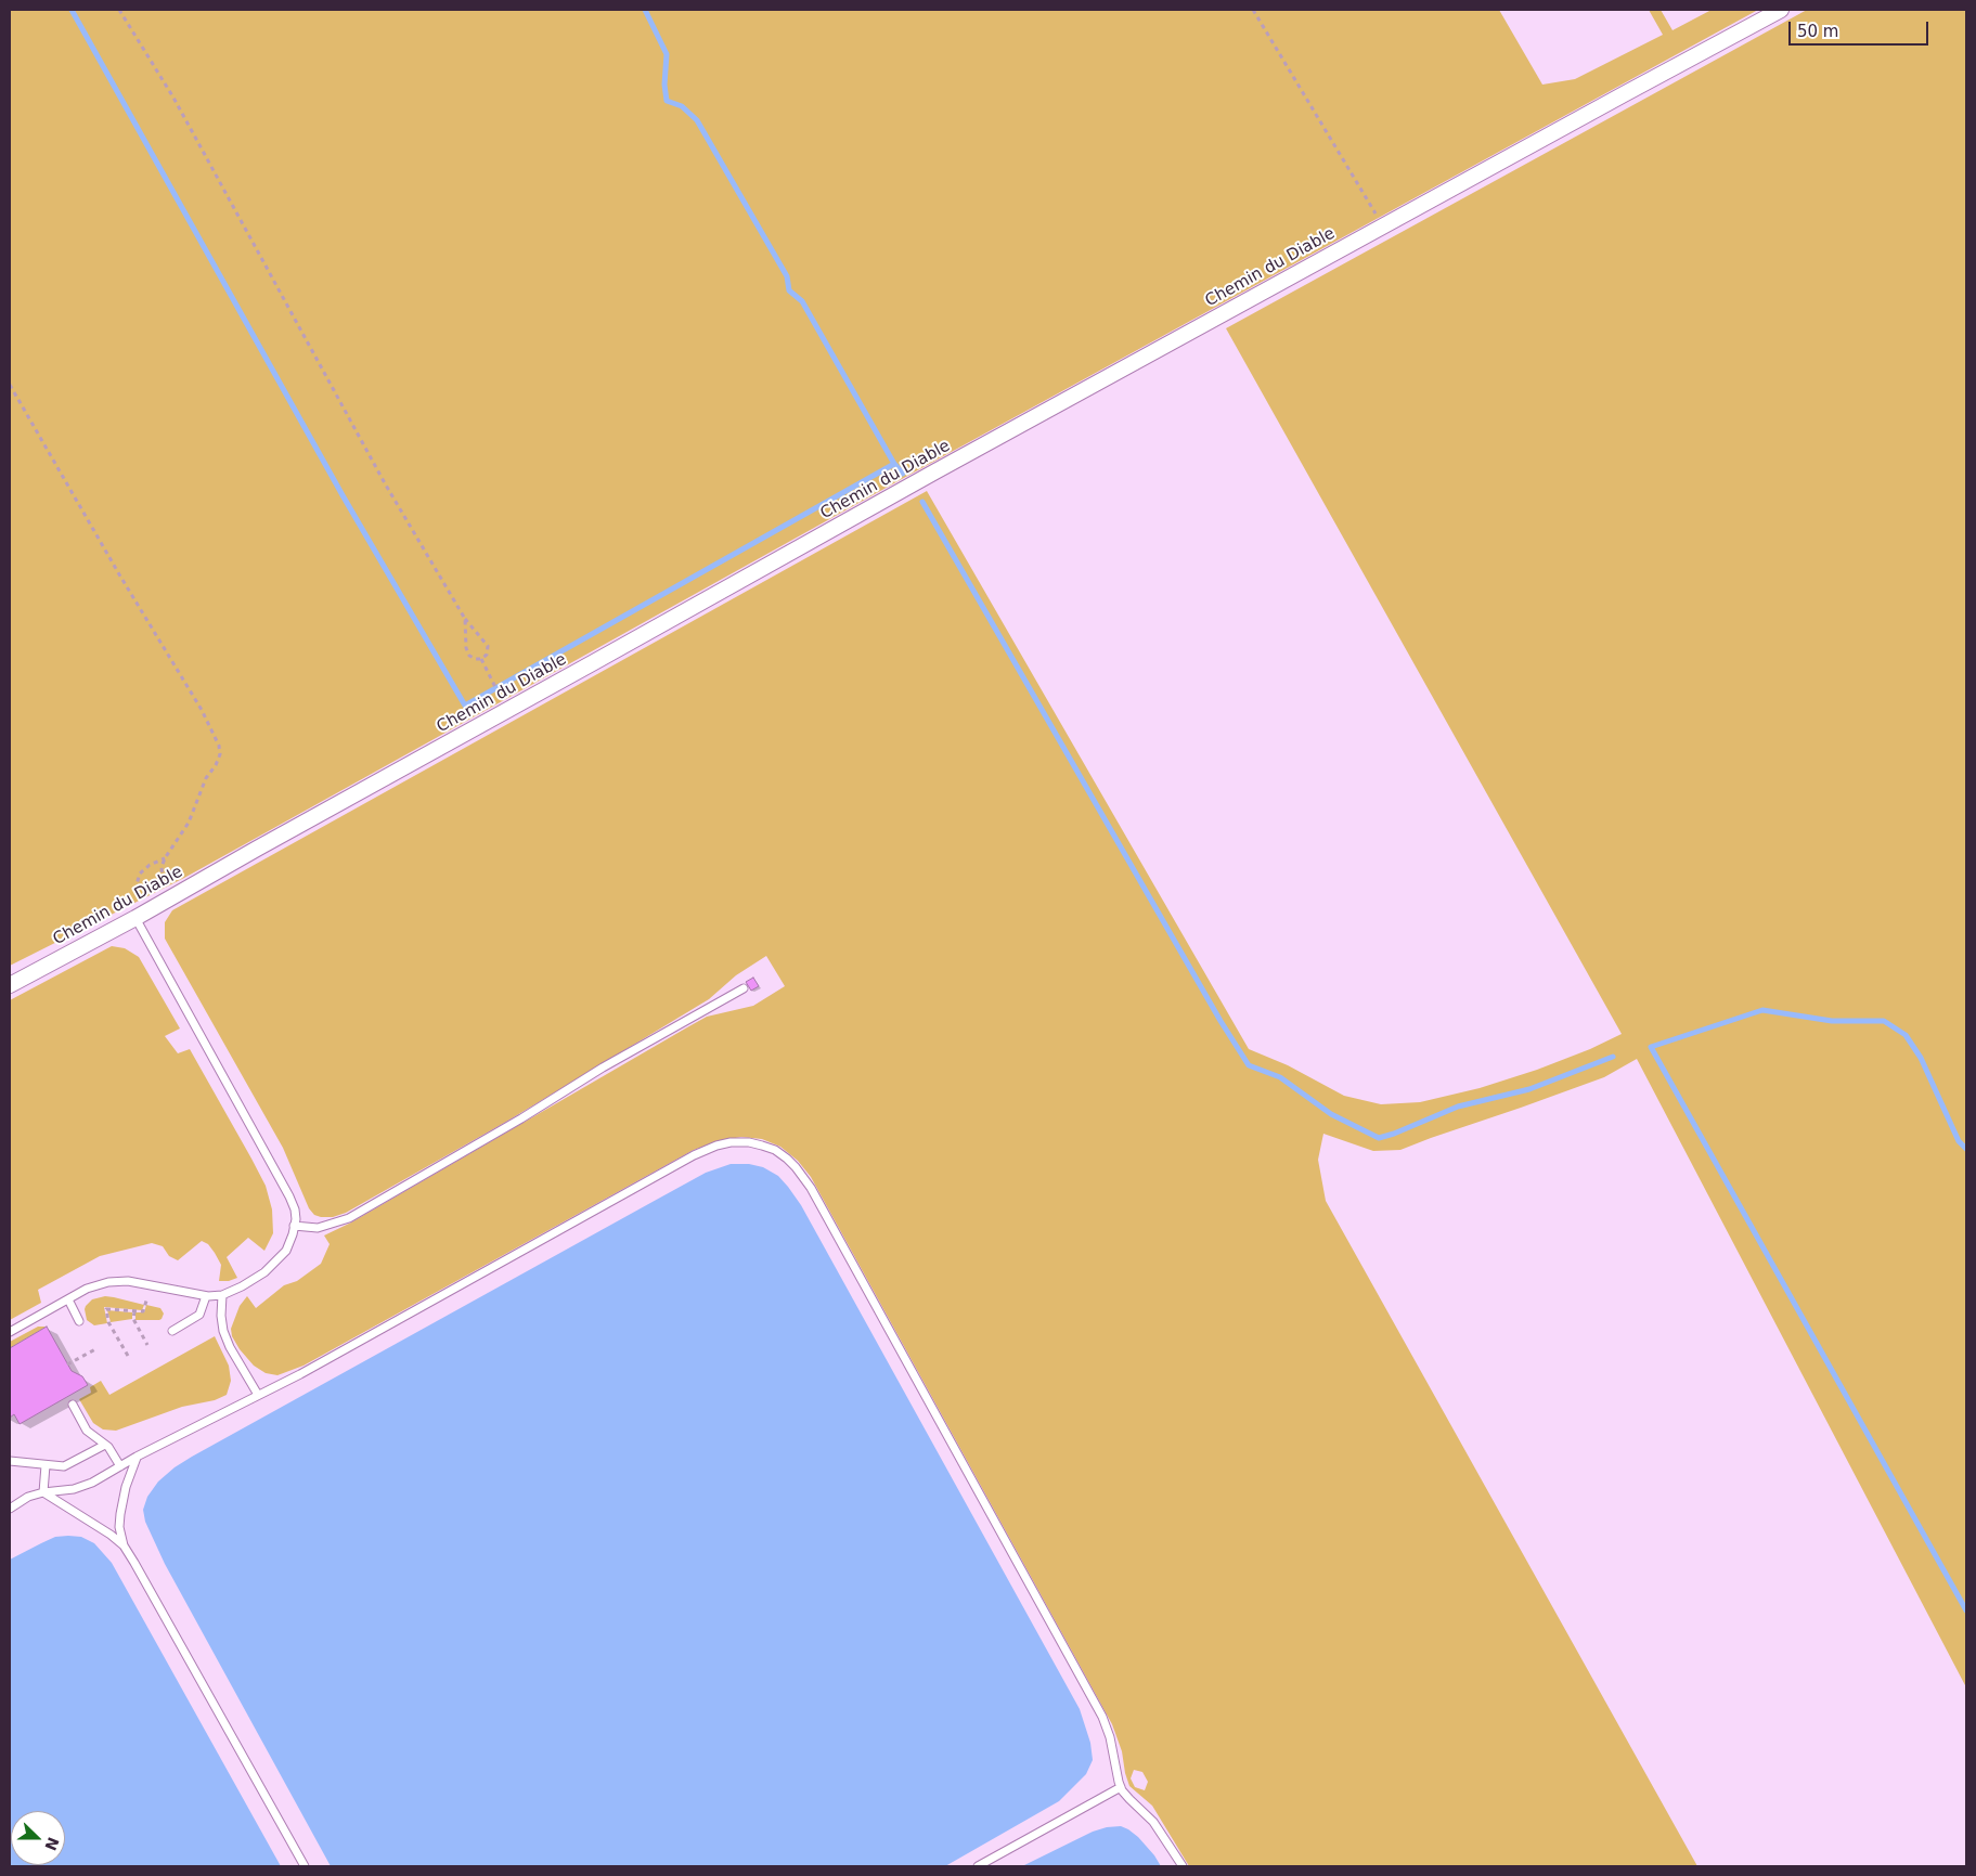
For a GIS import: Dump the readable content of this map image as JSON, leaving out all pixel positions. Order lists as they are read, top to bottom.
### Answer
{
  "streets": {
    "street": ["Chemin du Diable"]
  },
  "scale_bar": "50 m",
  "north": "right"
}
